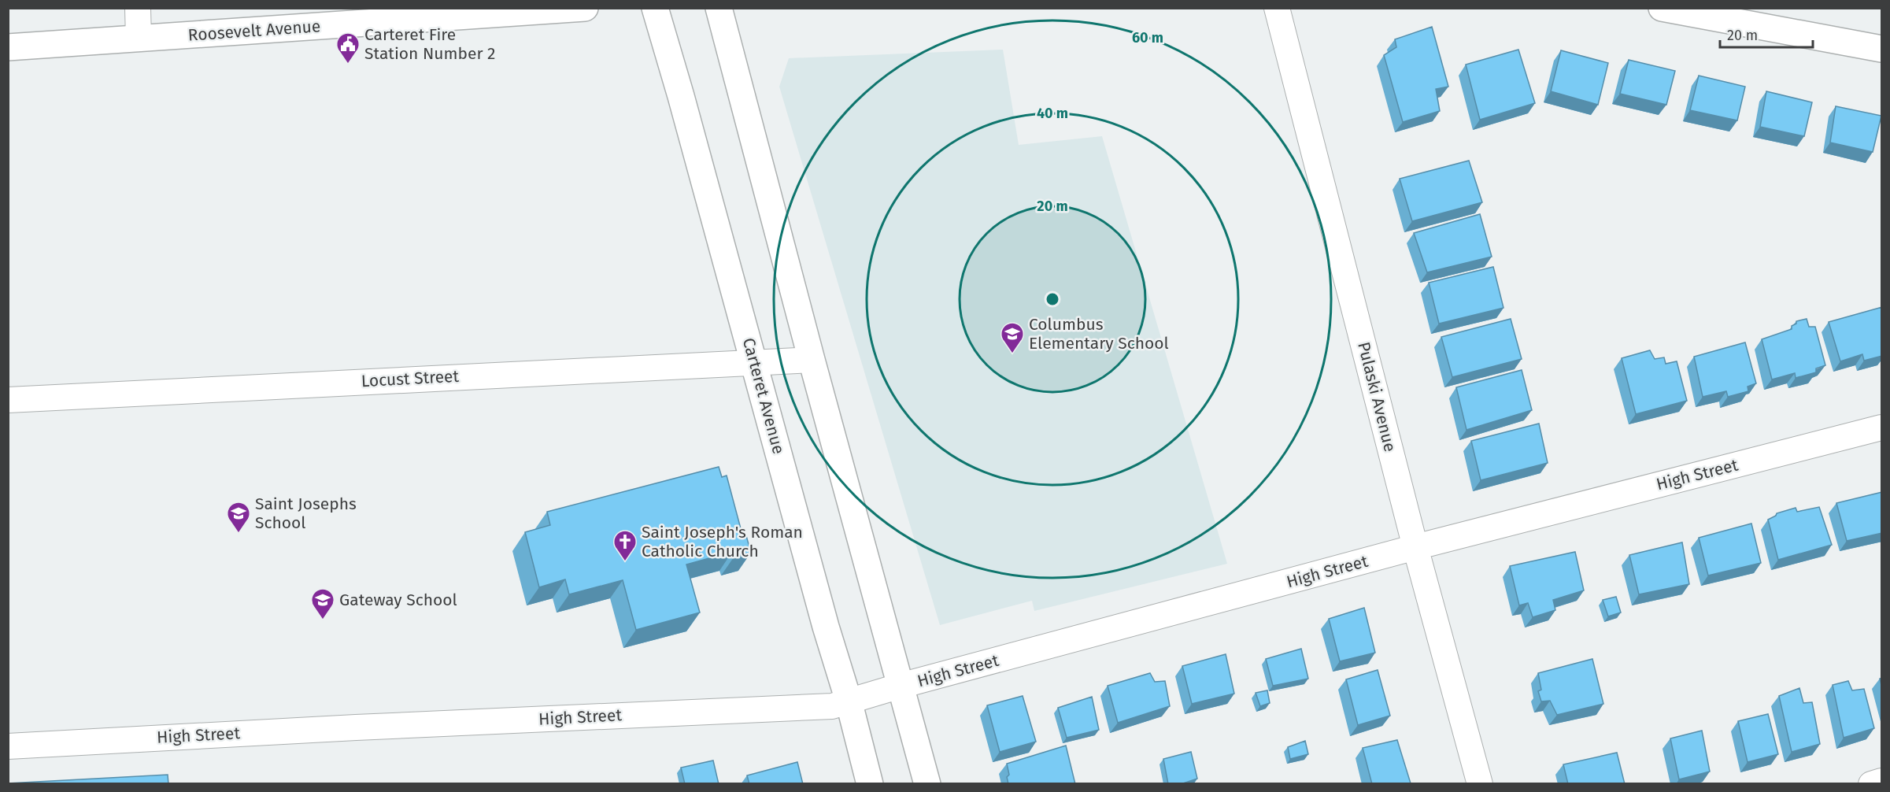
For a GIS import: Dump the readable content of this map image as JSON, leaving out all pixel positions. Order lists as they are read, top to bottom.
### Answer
{
  "streets": {
    "street": [
      "Roosevelt Avenue",
      "Locust Street",
      "Carteret Avenue",
      "Pulaski Avenue",
      "High Street"
    ]
  },
  "crossings": [
    ["Locust Street", "Carteret Avenue"],
    ["Carteret Avenue", "High Street"],
    ["Pulaski Avenue", "High Street"]
  ],
  "places": {
    "public building": ["Carteret Fire Station Number 2"],
    "school or university": ["Columbus Elementary School", "Saint Josephs School", "Gateway School"],
    "church": ["Saint Joseph's Roman Catholic Church"]
  },
  "scale_bar": "20 m",
  "rings": ["60 m", "40 m", "20 m"]
}
